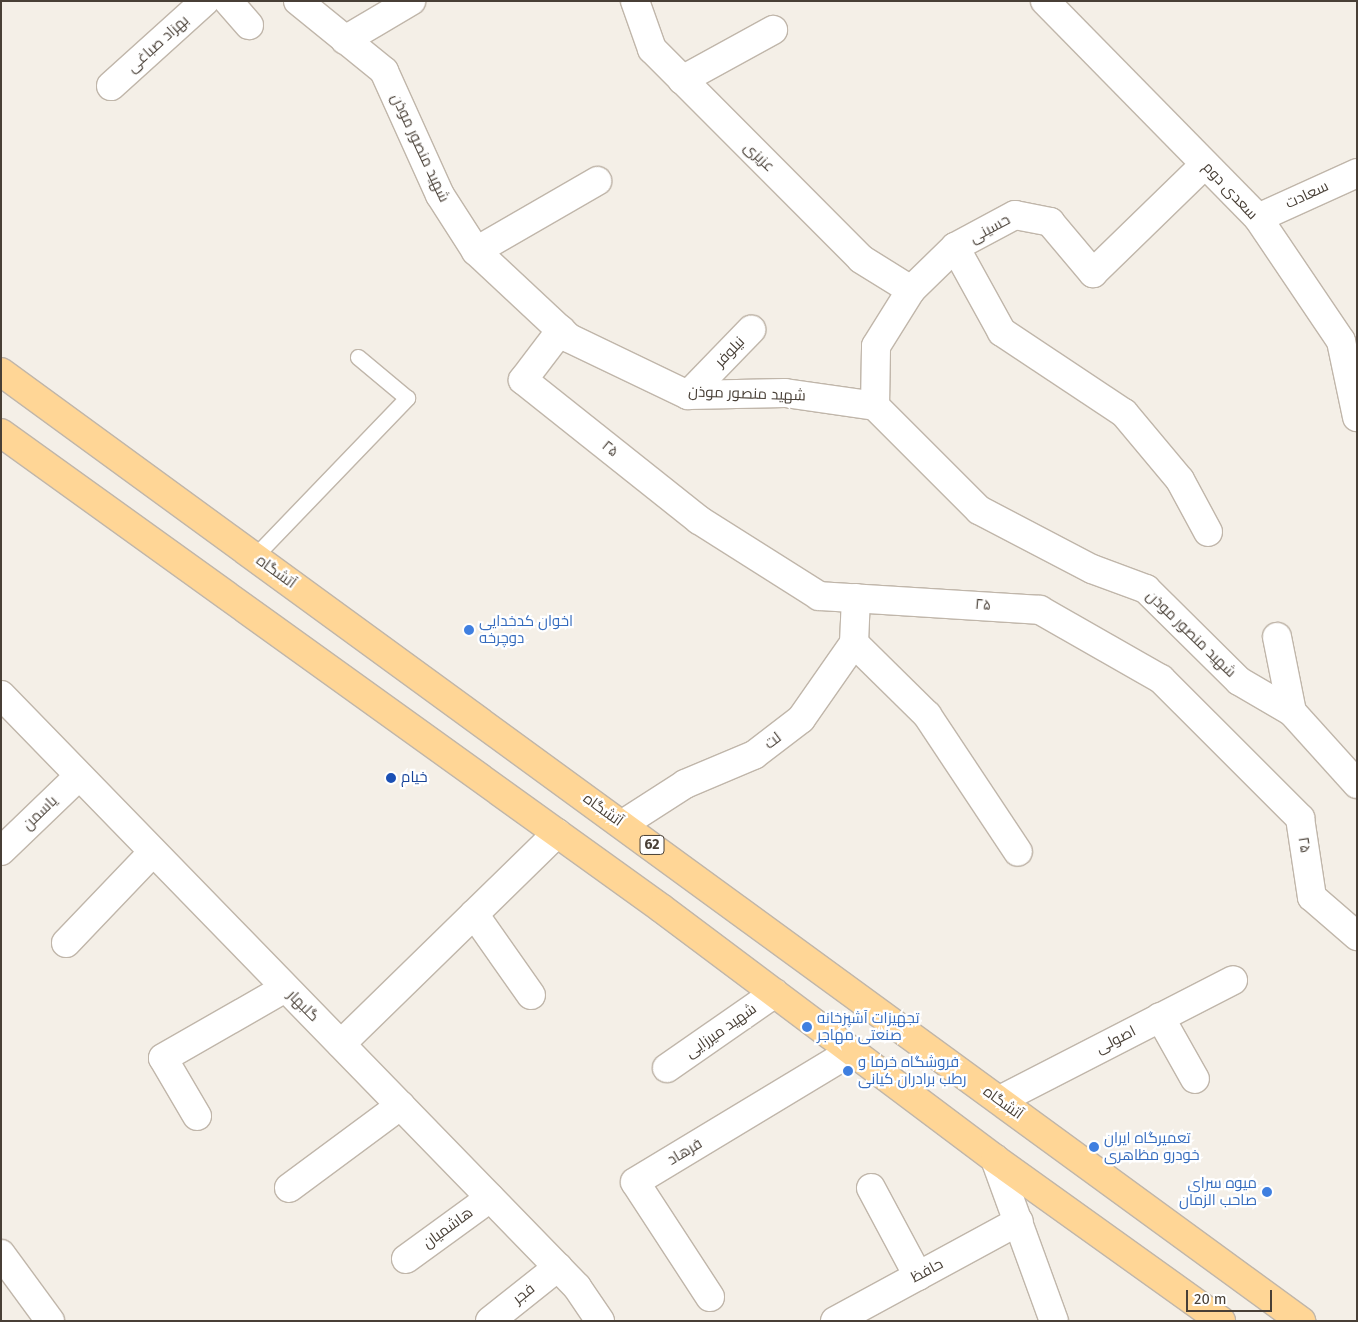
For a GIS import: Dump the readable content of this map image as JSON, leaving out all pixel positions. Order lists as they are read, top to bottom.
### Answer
{
  "streets": {
    "main road": ["آتشگاه", "62"],
    "street": [
      "بهزاد صباغی",
      "شهید منصور موذن",
      "عزیزی",
      "سعدی دوم",
      "سعادت",
      "حسینی",
      "نیلوفر",
      "۲۵",
      "لت",
      "یاسمن",
      "گلبهار",
      "شهید میرزایی",
      "اصولی",
      "فرهاد",
      "هاشمیان",
      "حافظ",
      "فجر"
    ]
  },
  "crossings": [
    ["شهید منصور موذن", "حسینی"],
    ["شهید منصور موذن", "نیلوفر"],
    ["شهید منصور موذن", "۲۵"],
    ["عزیزی", "حسینی"],
    ["سعدی دوم", "سعادت"],
    ["سعدی دوم", "حسینی"],
    ["آتشگاه", "لت"],
    ["آتشگاه", "اصولی"],
    ["یاسمن", "گلبهار"],
    ["گلبهار", "هاشمیان"],
    ["گلبهار", "فجر"]
  ],
  "places": [
    "اخوان کدخدایی دوچرخه",
    "خیام",
    "تجهیزات آشپزخانه صنعتی مهاجر",
    "فروشگاه خرما و رطب برادران کیانی",
    "تعمیرگاه ایران خودرو مظاهری",
    "میوه سرای صاحب الزمان"
  ],
  "scale_bar": "20 m"
}
